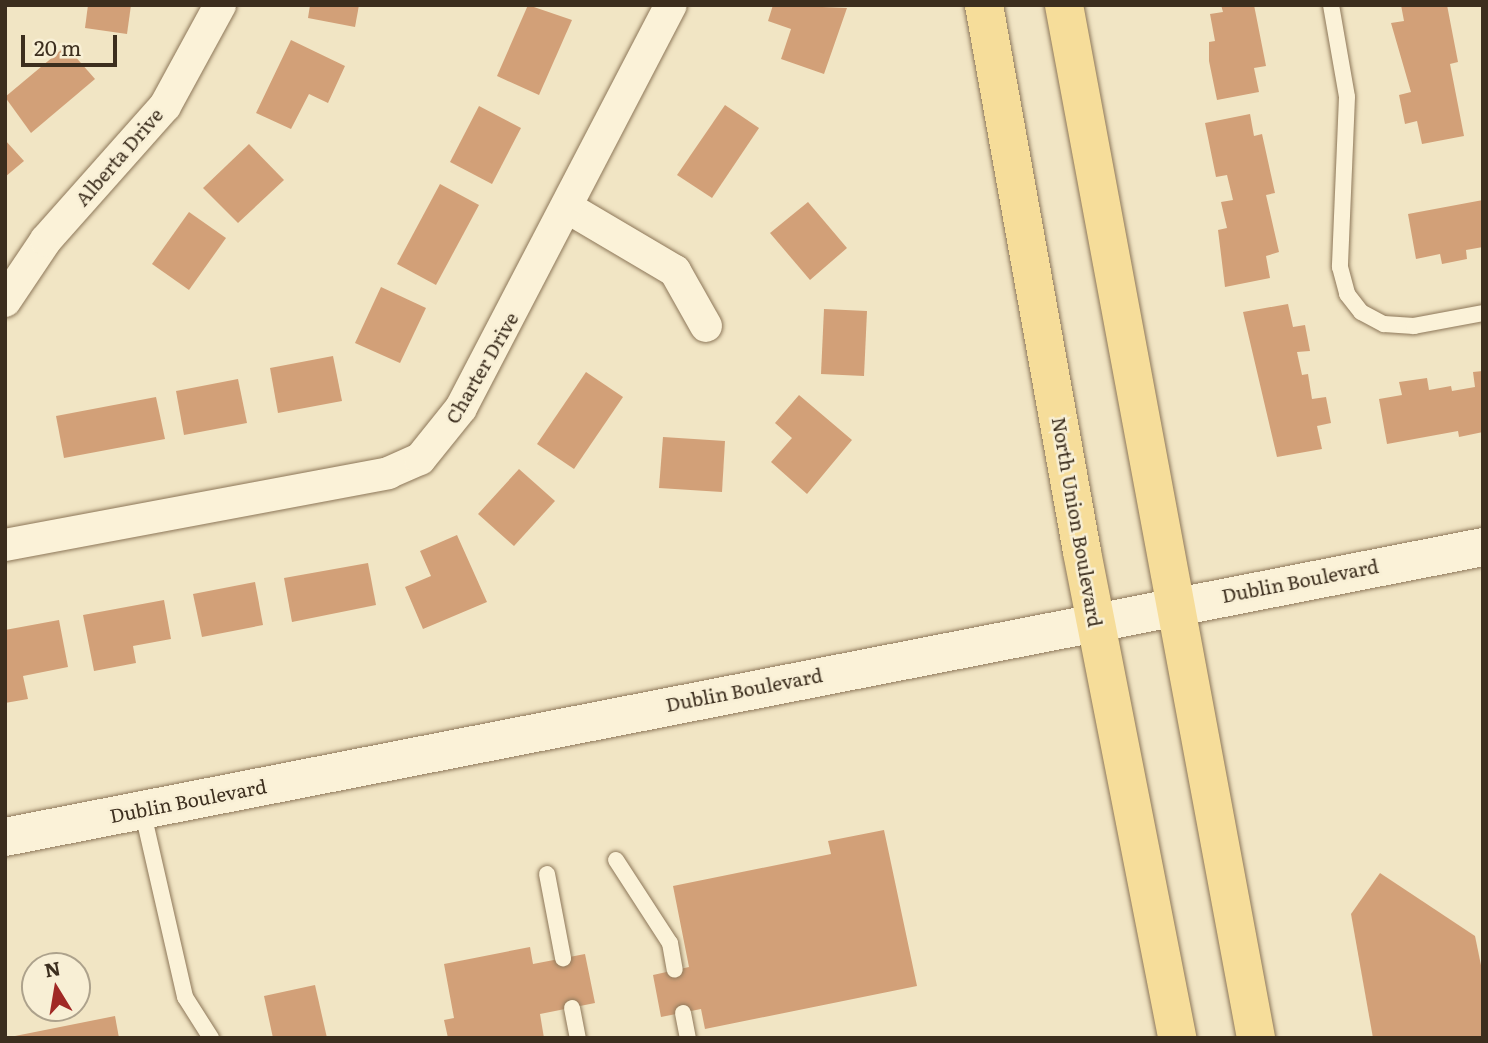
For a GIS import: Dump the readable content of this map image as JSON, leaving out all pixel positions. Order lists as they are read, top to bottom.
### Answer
{
  "streets": {
    "main road": ["North Union Boulevard", "Dublin Boulevard"],
    "street": ["Alberta Drive", "Charter Drive"]
  },
  "crossings": [
    ["North Union Boulevard", "Dublin Boulevard"]
  ],
  "scale_bar": "20 m",
  "north": "top"
}
